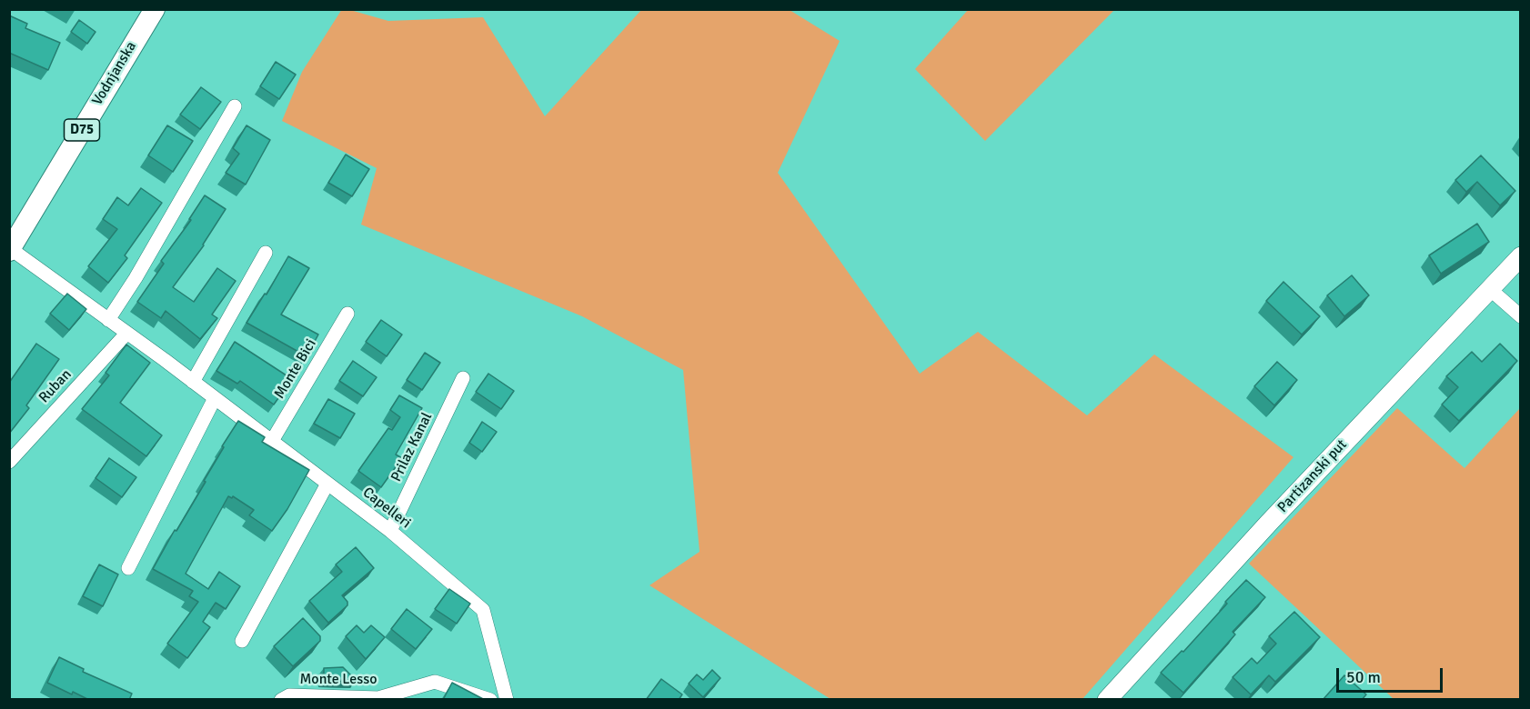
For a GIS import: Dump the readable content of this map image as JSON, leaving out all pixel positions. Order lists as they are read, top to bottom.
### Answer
{
  "streets": {
    "main road": ["Vodnjanska", "D75"],
    "street": [
      "Monte Bici",
      "Ruban",
      "Prilaz Kanal",
      "Partizanski put",
      "Capelleri",
      "Monte Lesso"
    ]
  },
  "crossings": [
    ["Vodnjanska", "Capelleri"],
    ["Monte Bici", "Capelleri"],
    ["Ruban", "Capelleri"],
    ["Prilaz Kanal", "Capelleri"]
  ],
  "scale_bar": "50 m"
}
